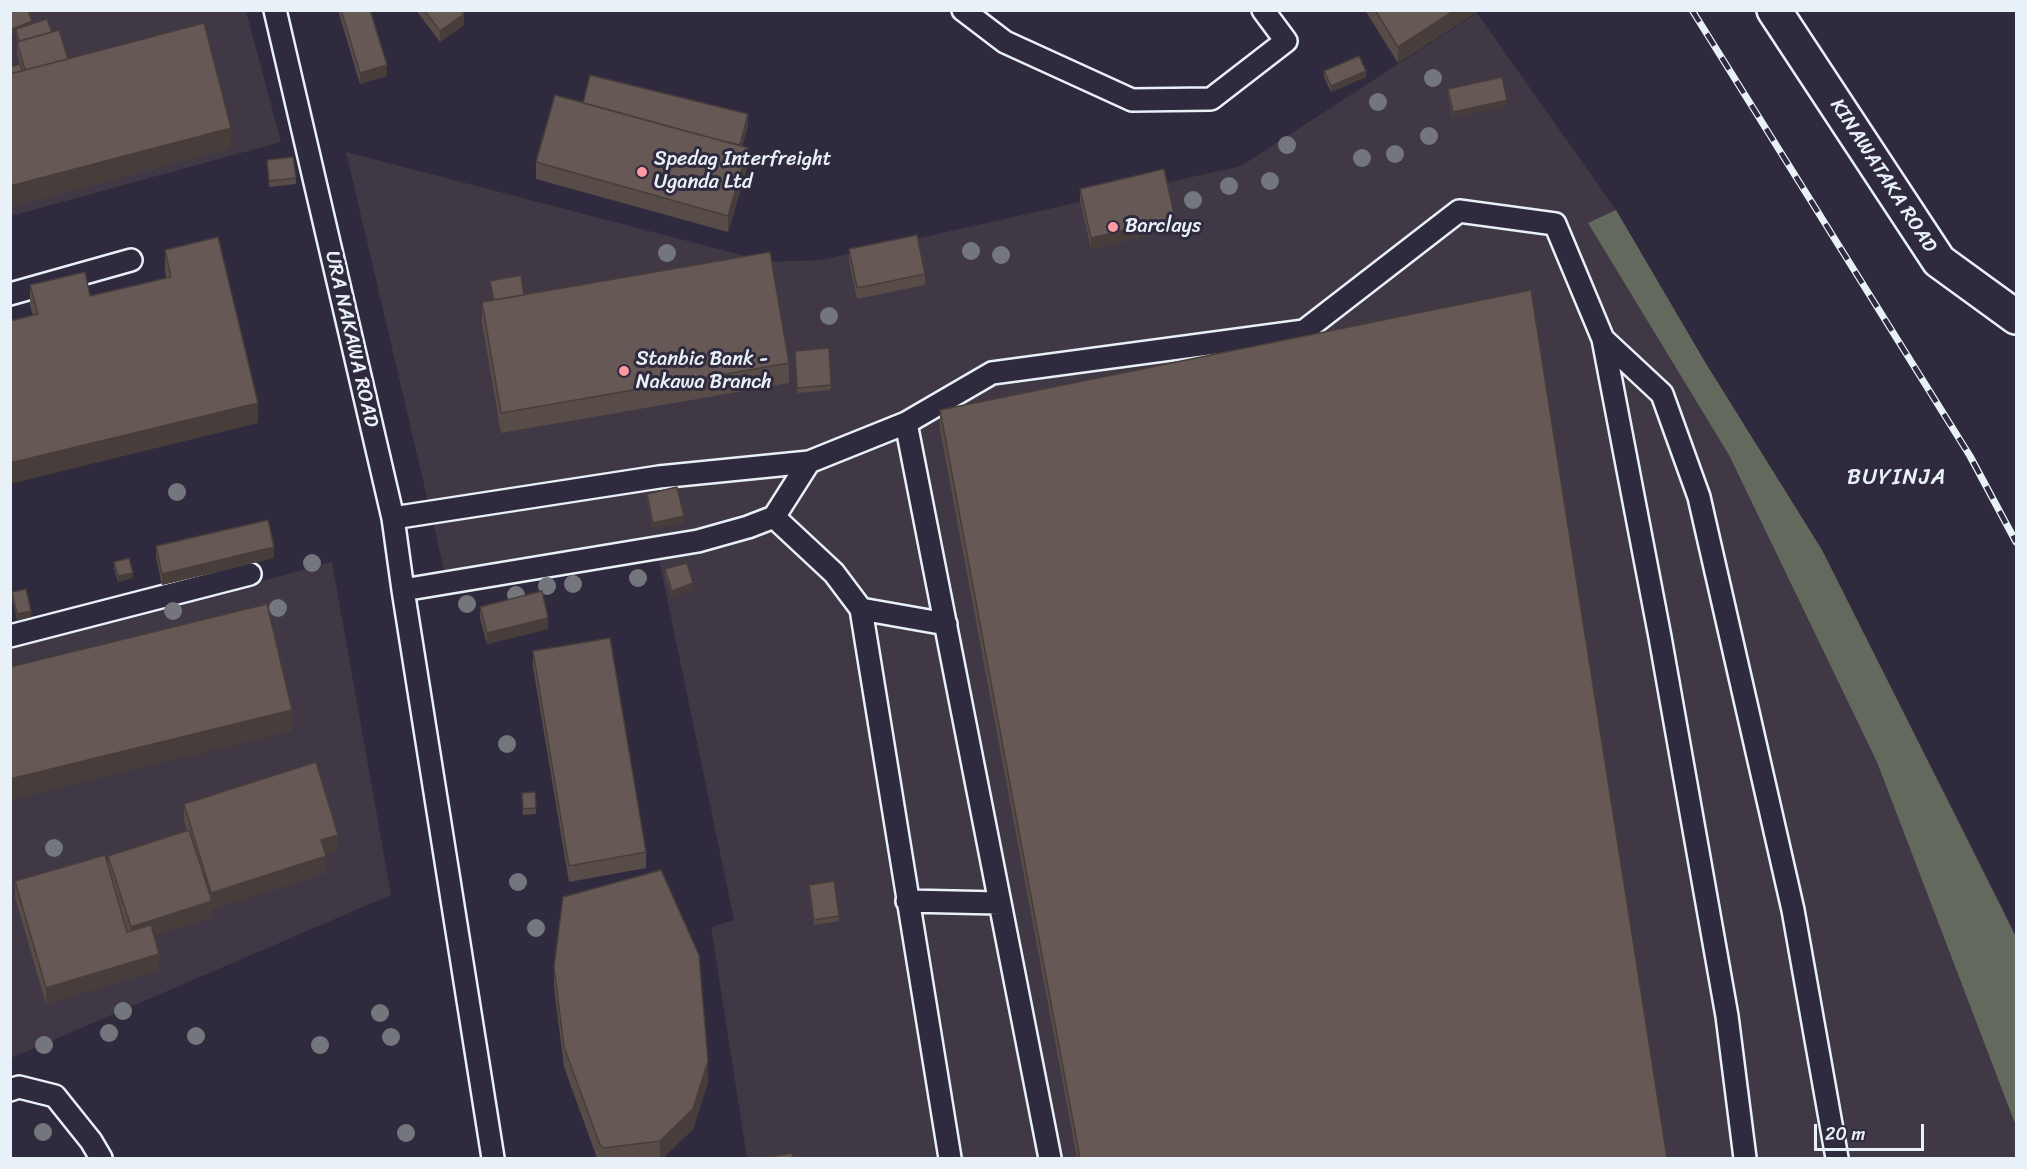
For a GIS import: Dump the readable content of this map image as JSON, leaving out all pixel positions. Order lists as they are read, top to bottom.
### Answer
{
  "streets": {
    "street": ["KINAWATAKA ROAD"],
    "lane": ["URA NAKAWA ROAD"]
  },
  "districts": ["BUYINJA"],
  "places": ["Spedag Interfreight Uganda Ltd", "Barclays", "Stanbic Bank - Nakawa Branch"],
  "scale_bar": "20 m"
}
